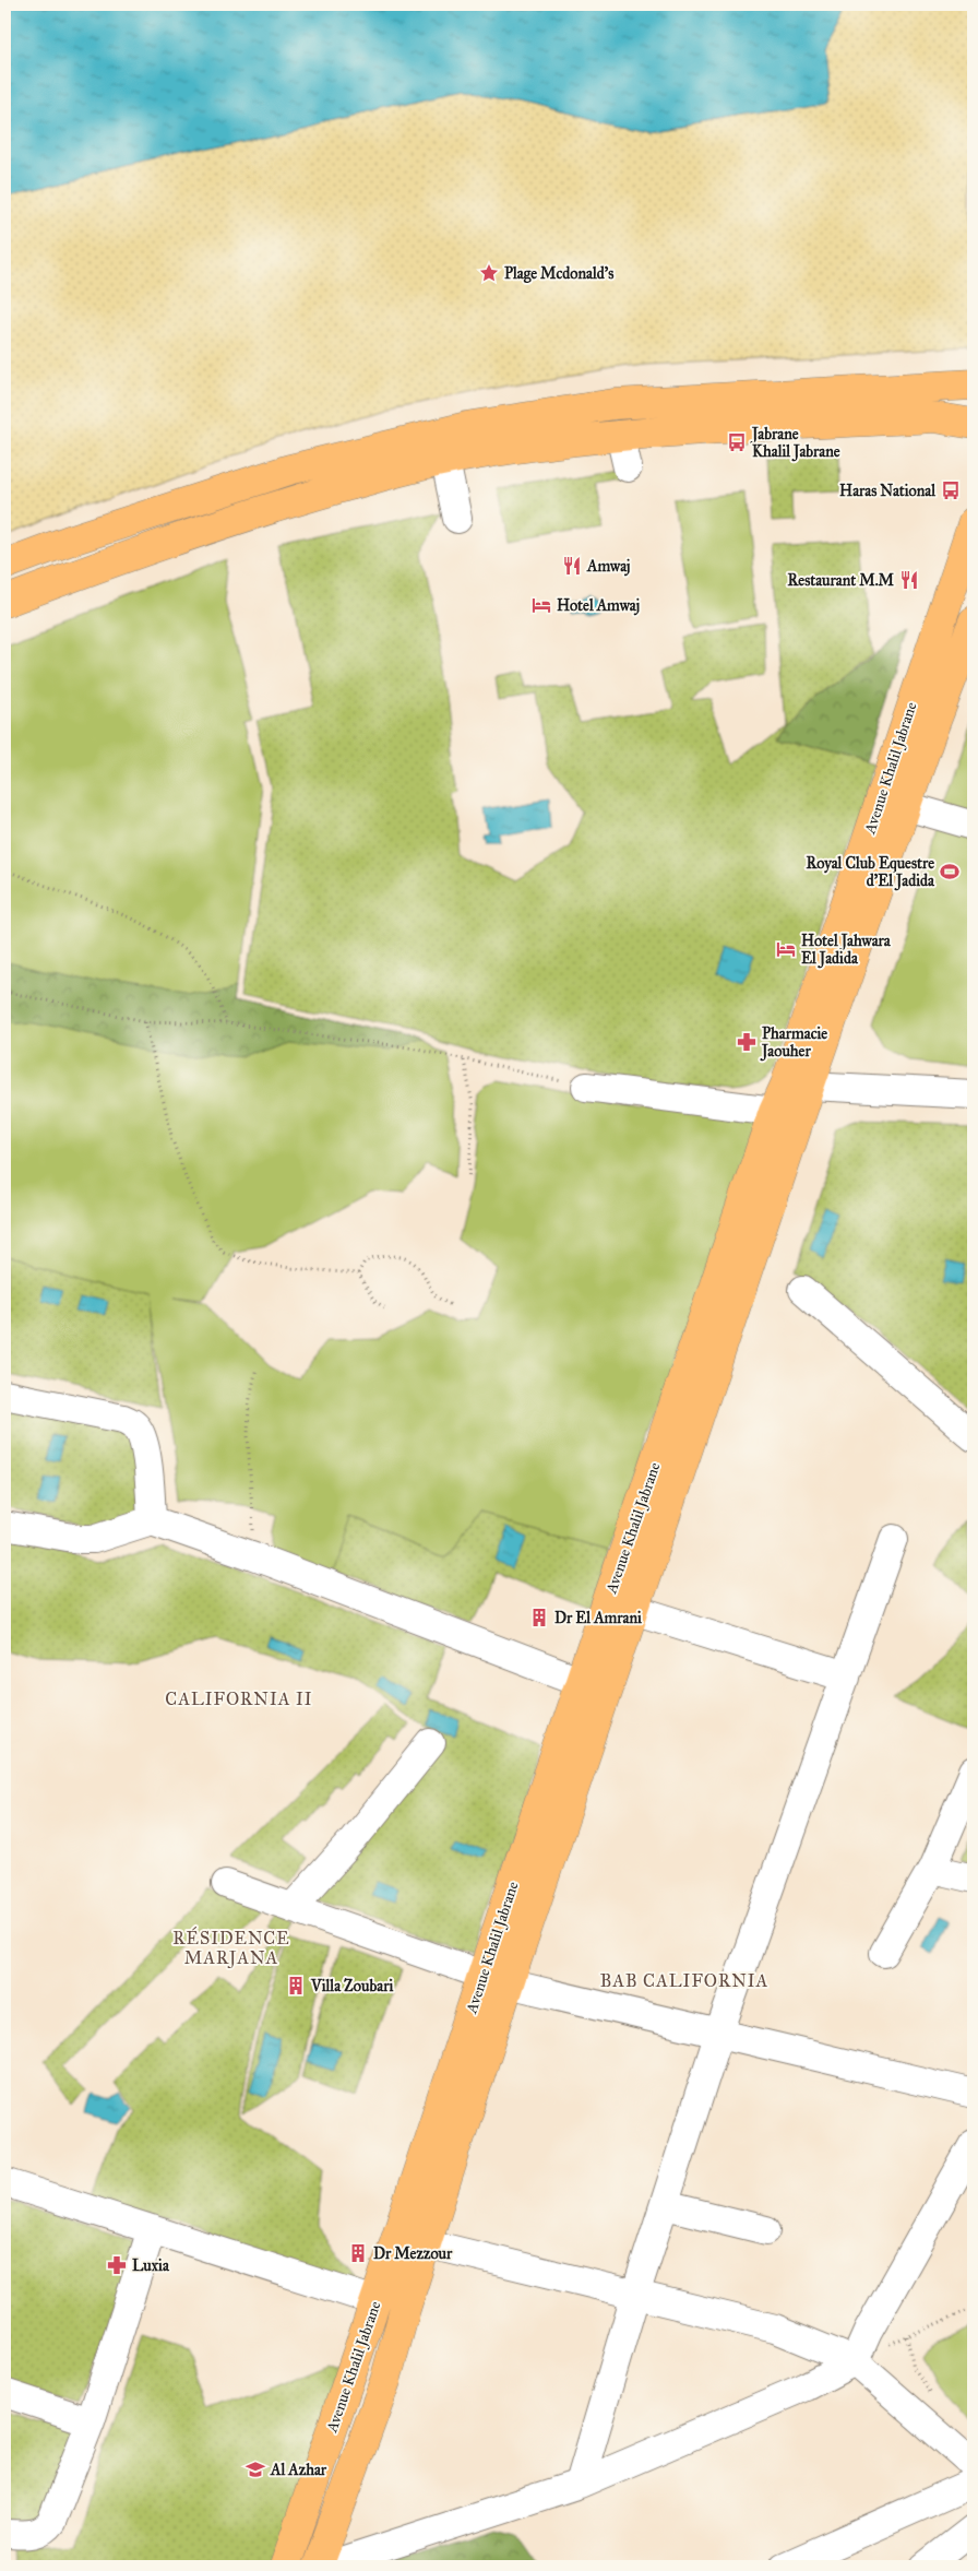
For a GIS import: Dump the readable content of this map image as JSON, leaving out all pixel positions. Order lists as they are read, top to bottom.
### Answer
{
  "streets": {
    "main road": ["Avenue Khalil Jabrane"]
  },
  "districts": ["CALIFORNIA II", "RÉSIDENCE MARJANA", "BAB CALIFORNIA"],
  "places": {
    "place": ["Plage Mcdonald's"],
    "bus stop": ["Jabrane Khalil Jabrane", "Haras National"],
    "restaurant": ["Amwaj", "Restaurant M.M"],
    "hotel": ["Hotel Amwaj", "Hotel Jahwara El Jadida"],
    "sports": ["Royal Club Equestre d'El Jadida"],
    "pharmacy": ["Pharmacie Jaouher", "Luxia"],
    "building": ["Dr El Amrani", "Villa Zoubari", "Dr Mezzour"],
    "school or university": ["Al Azhar"]
  }
}
